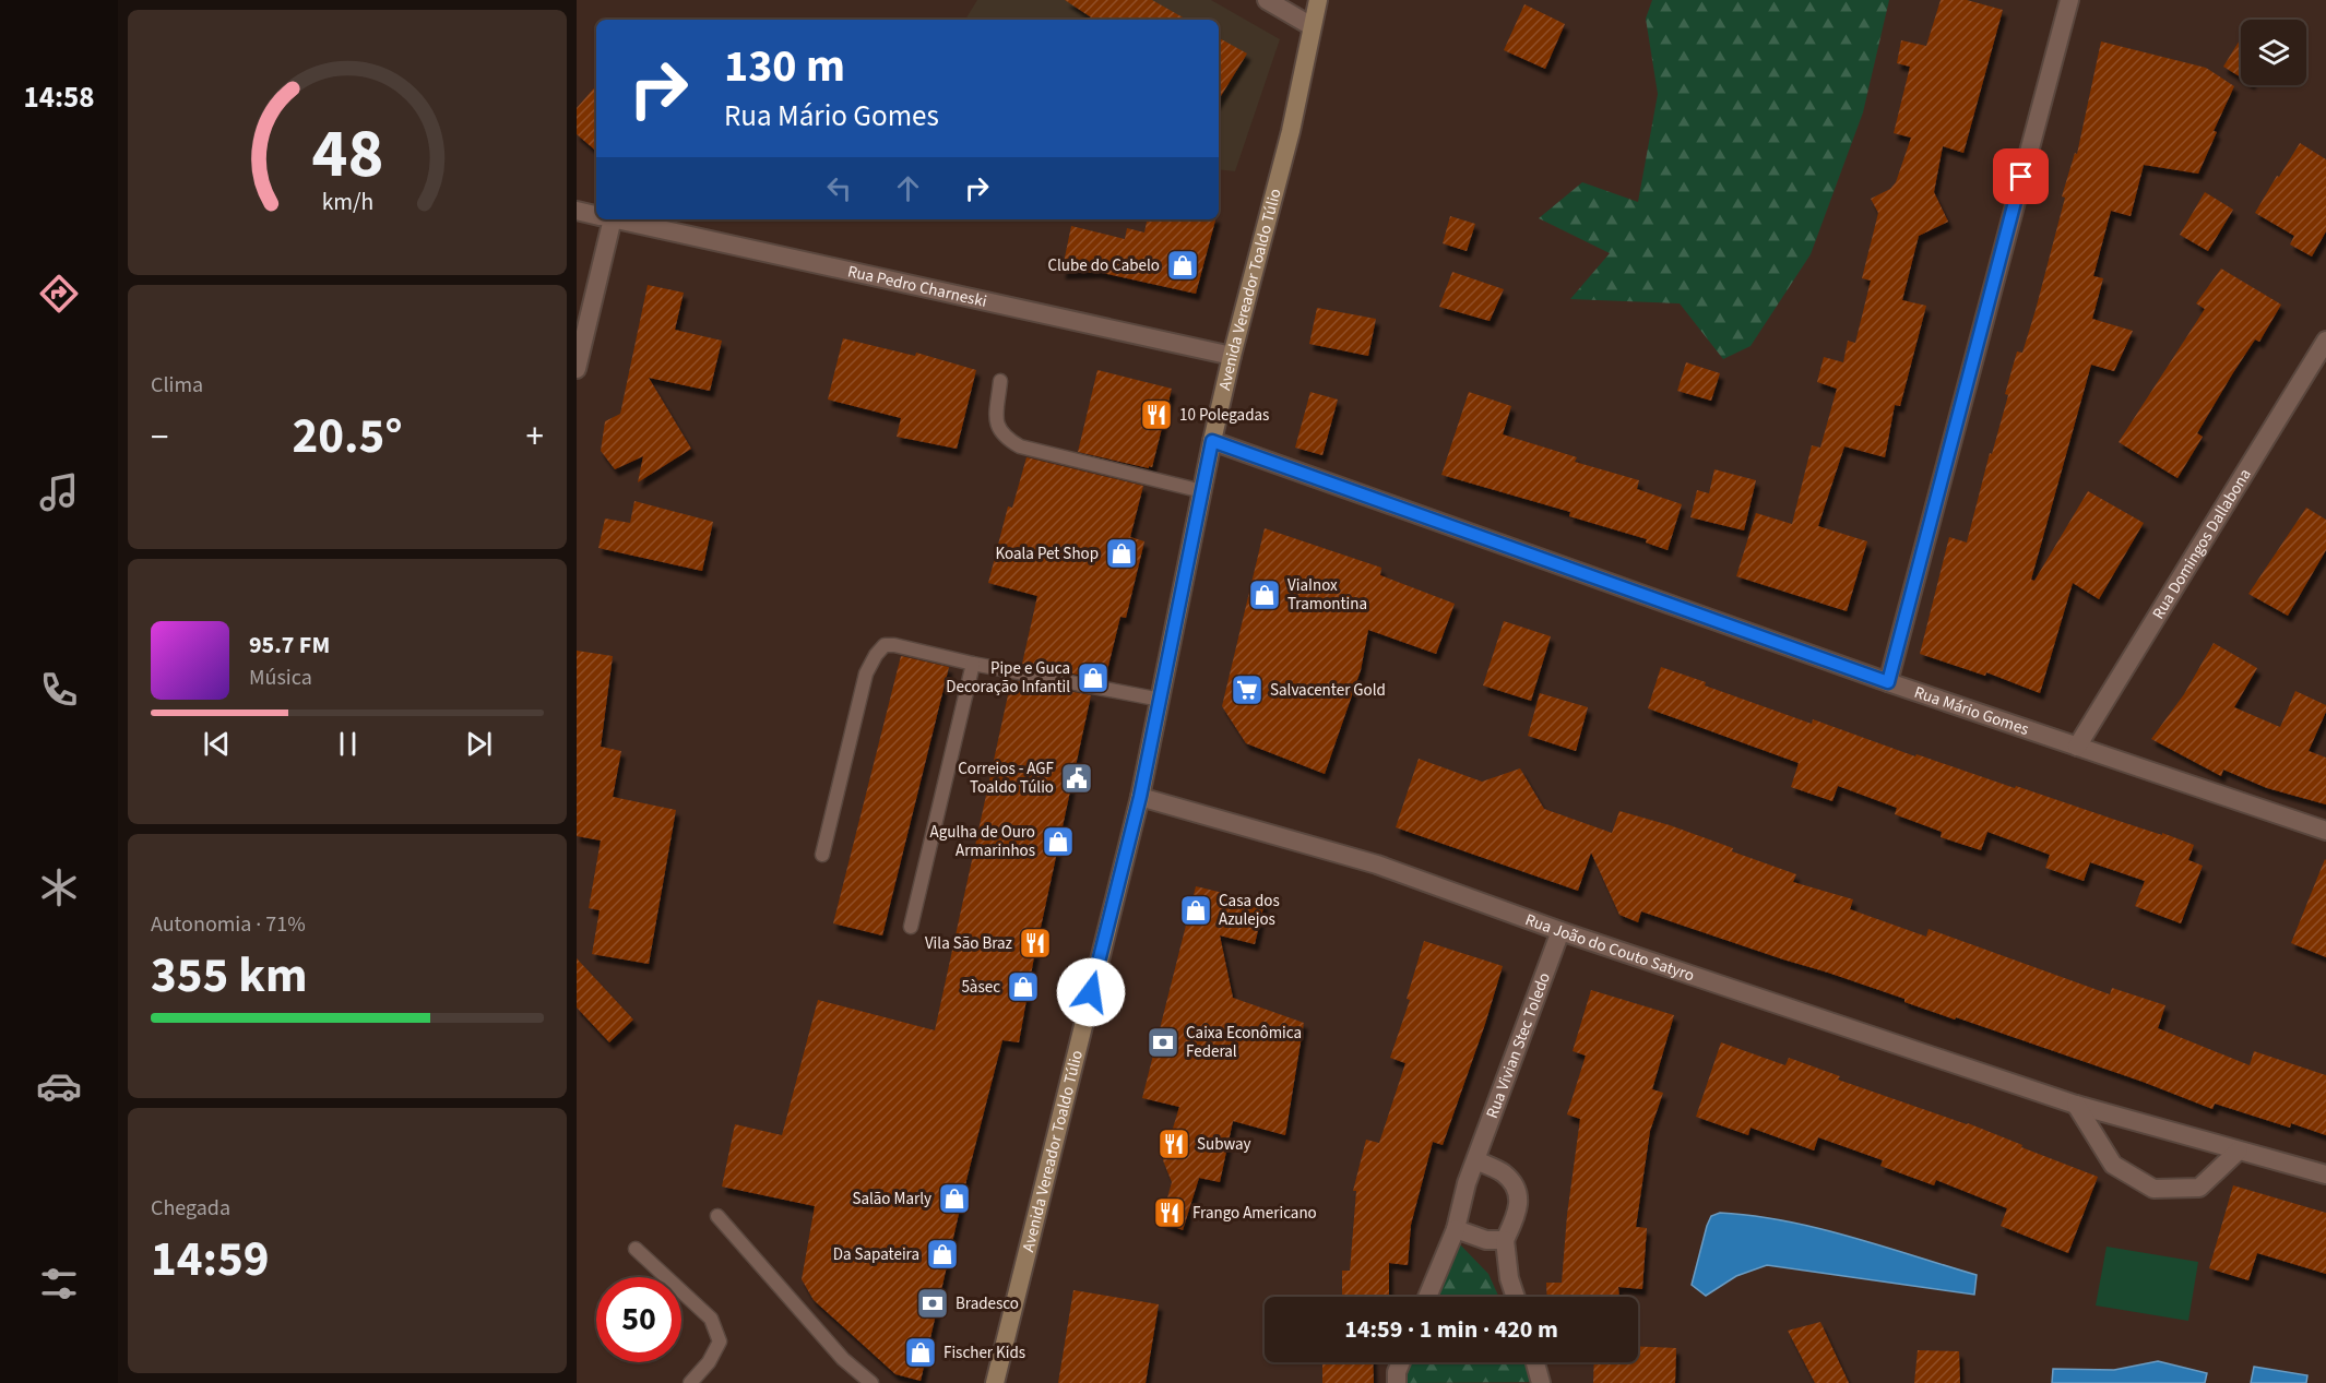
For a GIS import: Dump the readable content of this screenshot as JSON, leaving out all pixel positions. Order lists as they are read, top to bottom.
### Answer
{
  "streets": {
    "main road": ["Avenida Vereador Toaldo Túlio"],
    "street": [
      "Rua Pedro Charneski",
      "Rua Domingos Dallabona",
      "Rua Mário Gomes",
      "Rua João do Couto Satyro",
      "Rua Vivian Stec Toledo"
    ]
  },
  "crossings": [
    ["Rua Pedro Charneski", "Avenida Vereador Toaldo Túlio"],
    ["Avenida Vereador Toaldo Túlio", "Rua Mário Gomes"],
    ["Avenida Vereador Toaldo Túlio", "Rua João do Couto Satyro"],
    ["Rua Domingos Dallabona", "Rua Mário Gomes"],
    ["Rua João do Couto Satyro", "Rua Vivian Stec Toledo"]
  ],
  "places": {
    "shop": [
      "Clube do Cabelo",
      "Koala Pet Shop",
      "ViaInox Tramontina",
      "Pipe e Guca Decoração Infantil",
      "Agulha de Ouro Armarinhos",
      "Casa dos Azulejos",
      "5àsec",
      "Salão Marly",
      "Da Sapateira",
      "Fischer Kids"
    ],
    "restaurant": [
      "10 Polegadas",
      "Vila São Braz",
      "Subway",
      "Frango Americano"
    ],
    "supermarket": ["Salvacenter Gold"],
    "public building": ["Correios - AGF Toaldo Túlio"],
    "bank": ["Caixa Econômica Federal", "Bradesco"]
  },
  "page": {
    "tabs": "14:58",
    "turn": ["130 m", "Rua Mário Gomes"],
    "tile": [
      "Clima",
      ["Autonomia · 71%", "355 km"],
      ["Chegada", "14:59"]
    ],
    "heat": ["−", "20.5°", "+"],
    "song": ["95.7 FM", "Música"],
    "limit": "50",
    "trip": "14:59 · 1 min · 420 m",
    "gauge": ["48", "km/h"]
  }
}
